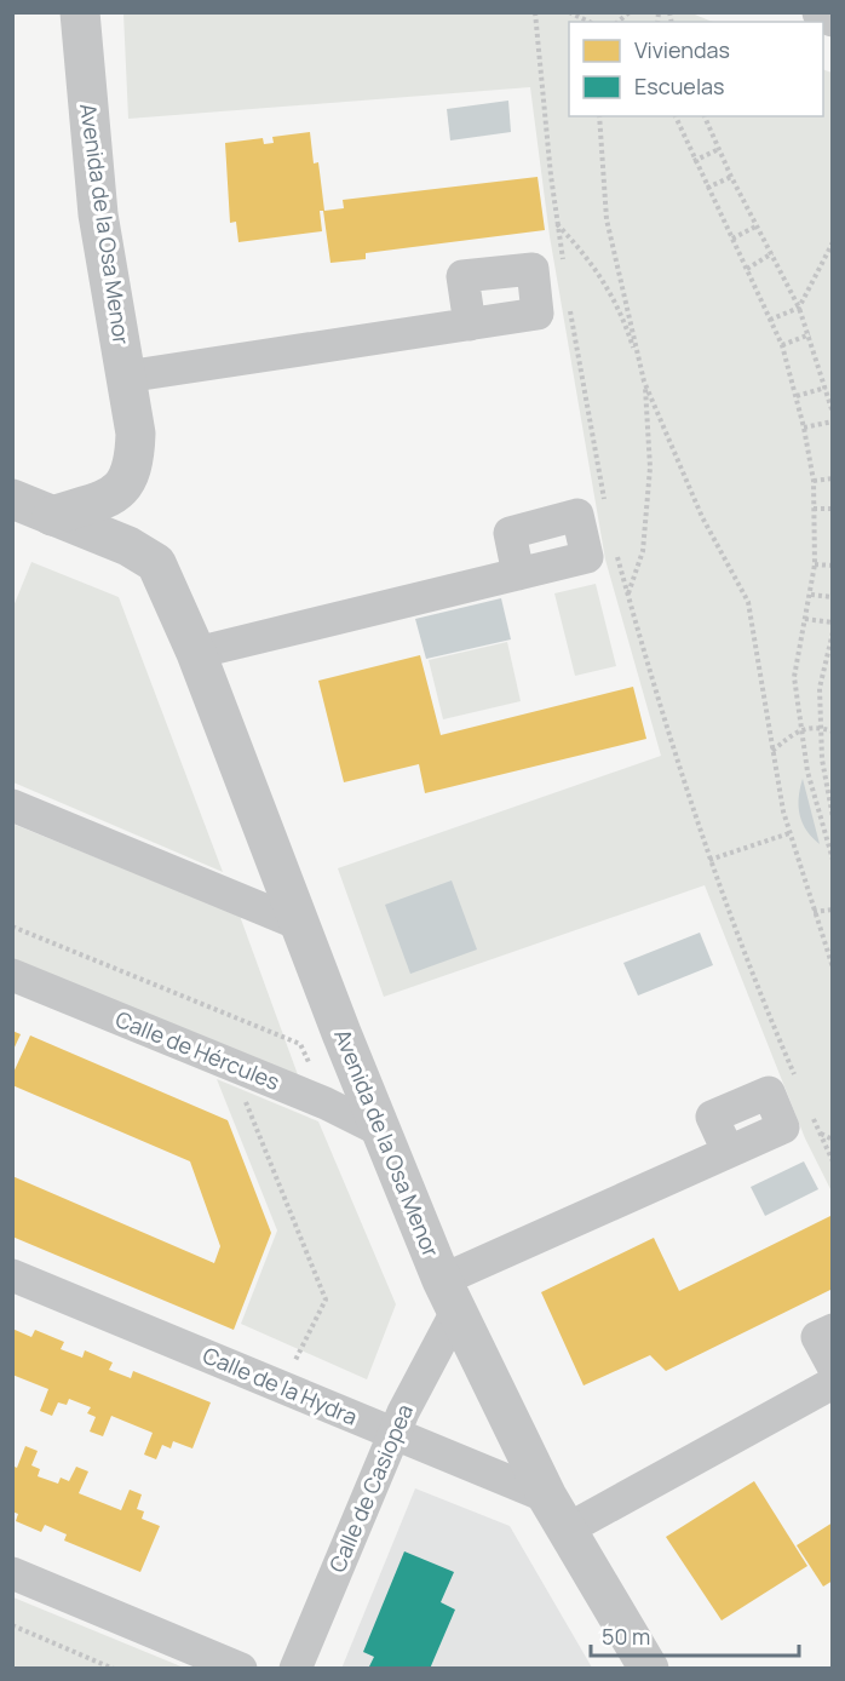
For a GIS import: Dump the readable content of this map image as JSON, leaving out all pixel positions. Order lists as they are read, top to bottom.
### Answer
{
  "streets": {
    "street": [
      "Avenida de la Osa Menor",
      "Calle de Hércules",
      "Calle de la Hydra",
      "Calle de Casiopea"
    ]
  },
  "crossings": [
    ["Avenida de la Osa Menor", "Calle de Hércules"],
    ["Avenida de la Osa Menor", "Calle de la Hydra"],
    ["Avenida de la Osa Menor", "Calle de Casiopea"],
    ["Calle de la Hydra", "Calle de Casiopea"]
  ],
  "legend": ["Viviendas", "Escuelas"],
  "scale_bar": "50 m"
}
